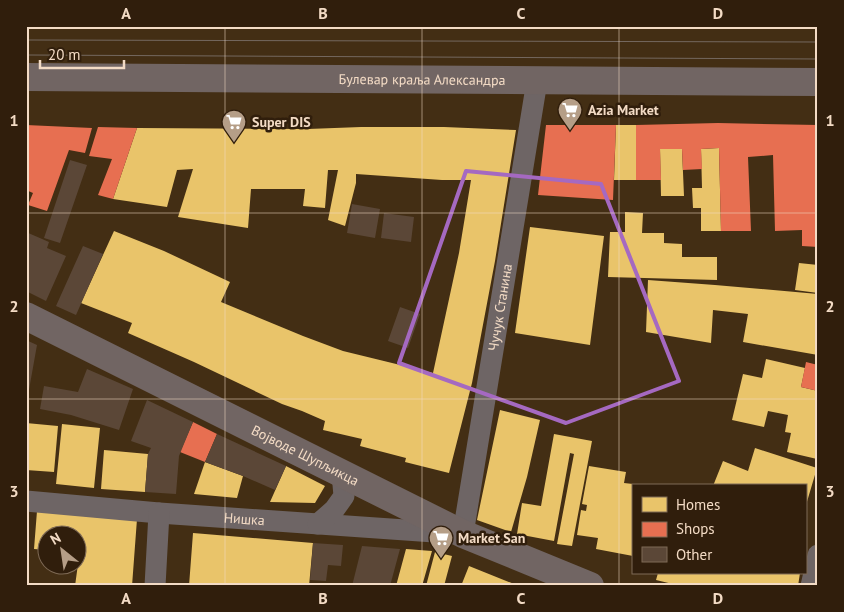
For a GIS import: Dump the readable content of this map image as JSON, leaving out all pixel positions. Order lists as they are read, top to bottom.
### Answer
{
  "streets": {
    "main road": ["Булевар краља Александра", "Војводе Шупљикца"],
    "street": ["Чучук Станина", "Нишка"]
  },
  "crossings": [
    ["Булевар краља Александра", "Чучук Станина"],
    ["Чучук Станина", "Војводе Шупљикца"],
    ["Чучук Станина", "Нишка"],
    ["Војводе Шупљикца", "Нишка"]
  ],
  "places": {
    "supermarket": ["Azia Market", "Super DIS", "Market San"]
  },
  "legend": ["Homes", "Shops", "Other"],
  "scale_bar": "20 m",
  "north": "top left",
  "grid": {
    "columns": [
      "A",
      "B",
      "C",
      "D"
    ],
    "rows": ["1", "2", "3"]
  }
}
